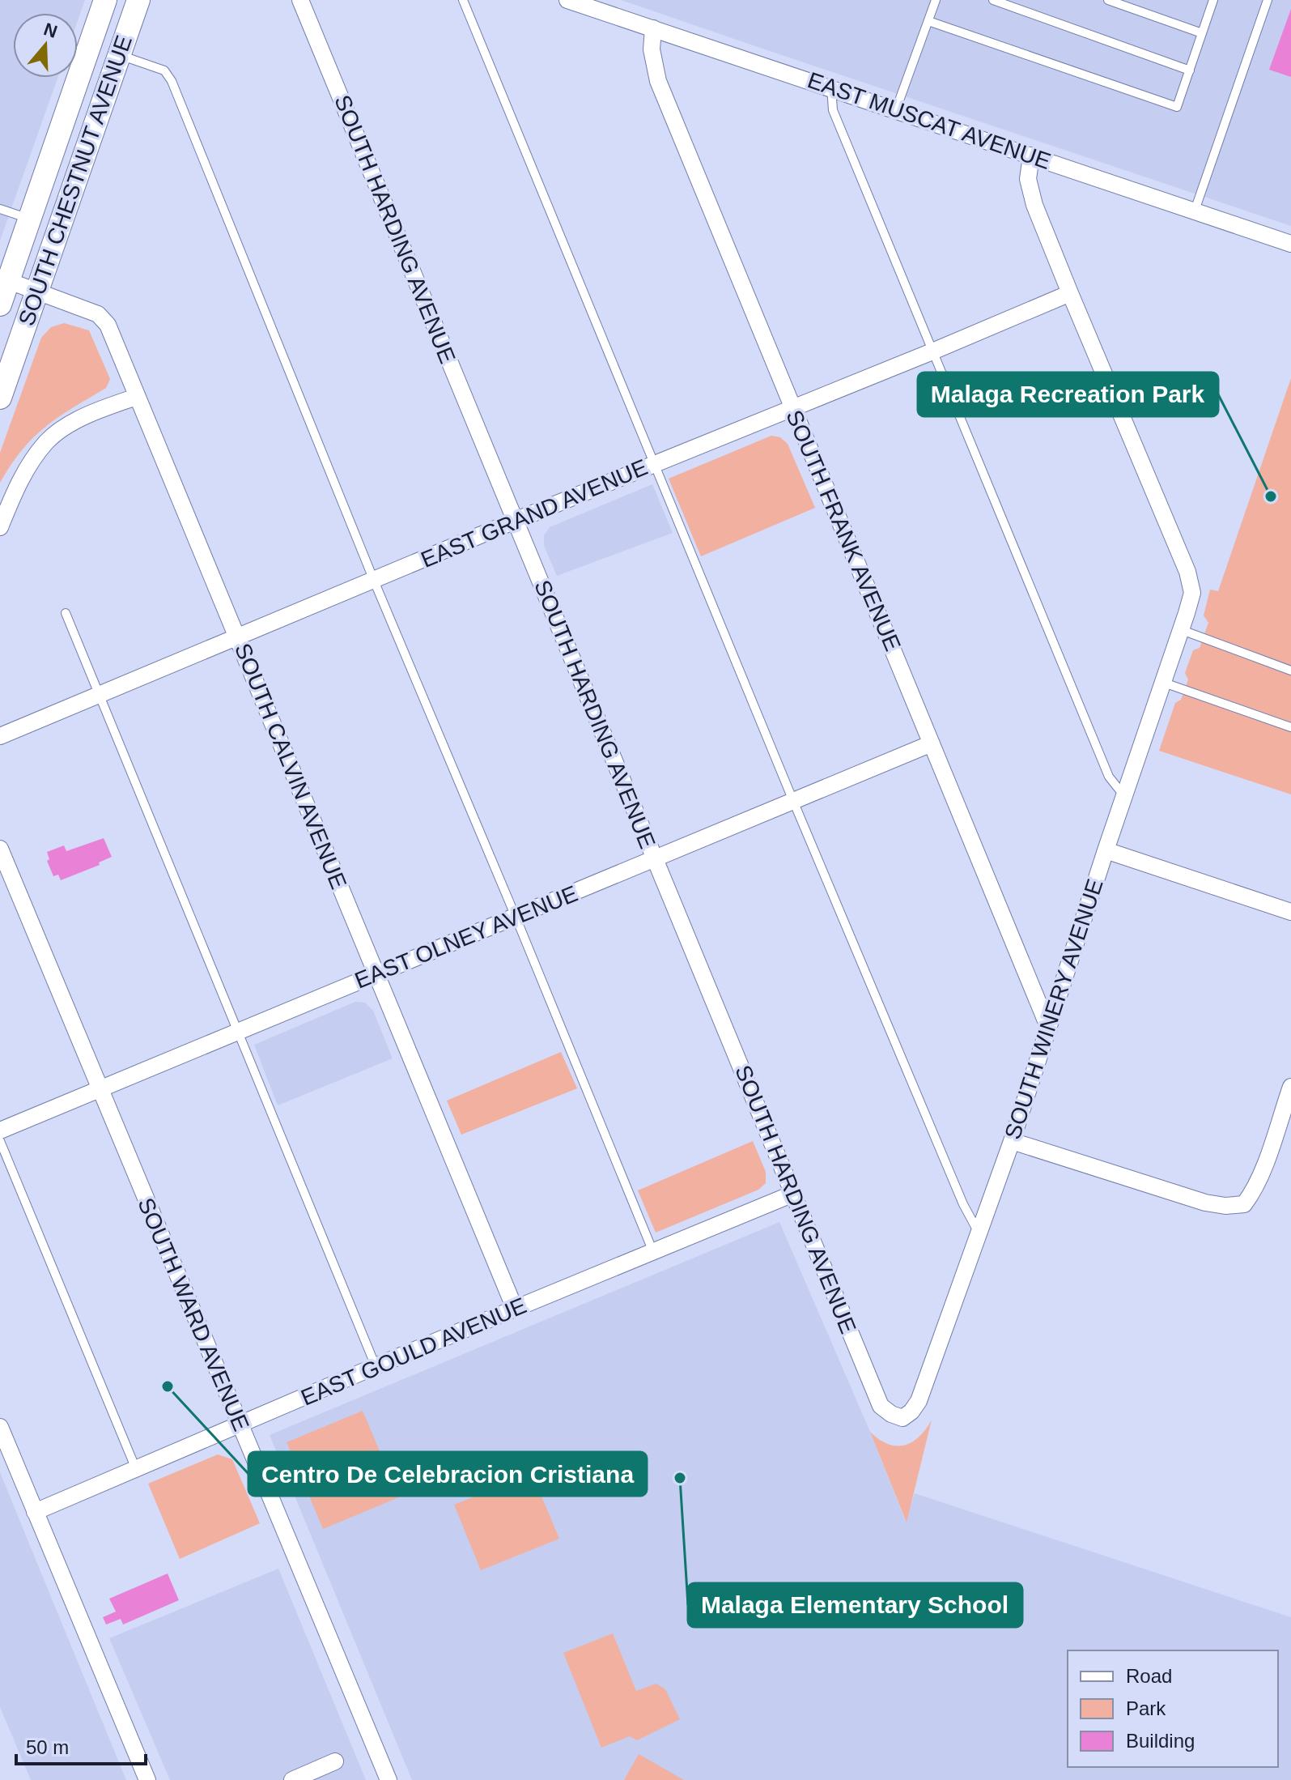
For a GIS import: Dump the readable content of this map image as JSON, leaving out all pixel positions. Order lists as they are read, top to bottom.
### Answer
{
  "streets": {
    "main road": ["SOUTH CHESTNUT AVENUE"],
    "street": [
      "EAST MUSCAT AVENUE",
      "SOUTH HARDING AVENUE",
      "EAST GRAND AVENUE",
      "SOUTH FRANK AVENUE",
      "SOUTH CALVIN AVENUE",
      "EAST OLNEY AVENUE",
      "SOUTH WINERY AVENUE",
      "SOUTH WARD AVENUE",
      "EAST GOULD AVENUE"
    ]
  },
  "crossings": [
    ["EAST MUSCAT AVENUE", "SOUTH FRANK AVENUE"],
    ["SOUTH CHESTNUT AVENUE", "SOUTH CALVIN AVENUE"],
    ["SOUTH HARDING AVENUE", "EAST GRAND AVENUE"],
    ["SOUTH HARDING AVENUE", "EAST OLNEY AVENUE"],
    ["SOUTH HARDING AVENUE", "SOUTH WINERY AVENUE"],
    ["SOUTH HARDING AVENUE", "EAST GOULD AVENUE"],
    ["EAST GRAND AVENUE", "SOUTH FRANK AVENUE"],
    ["EAST GRAND AVENUE", "SOUTH CALVIN AVENUE"],
    ["EAST GRAND AVENUE", "SOUTH WINERY AVENUE"],
    ["SOUTH FRANK AVENUE", "EAST OLNEY AVENUE"],
    ["SOUTH FRANK AVENUE", "SOUTH WINERY AVENUE"],
    ["SOUTH CALVIN AVENUE", "EAST OLNEY AVENUE"],
    ["SOUTH CALVIN AVENUE", "EAST GOULD AVENUE"],
    ["EAST OLNEY AVENUE", "SOUTH WARD AVENUE"],
    ["SOUTH WARD AVENUE", "EAST GOULD AVENUE"]
  ],
  "places": ["Malaga Recreation Park", "Centro De Celebracion Cristiana", "Malaga Elementary School"],
  "legend": ["Road", "Park", "Building"],
  "scale_bar": "50 m",
  "north": "top"
}
